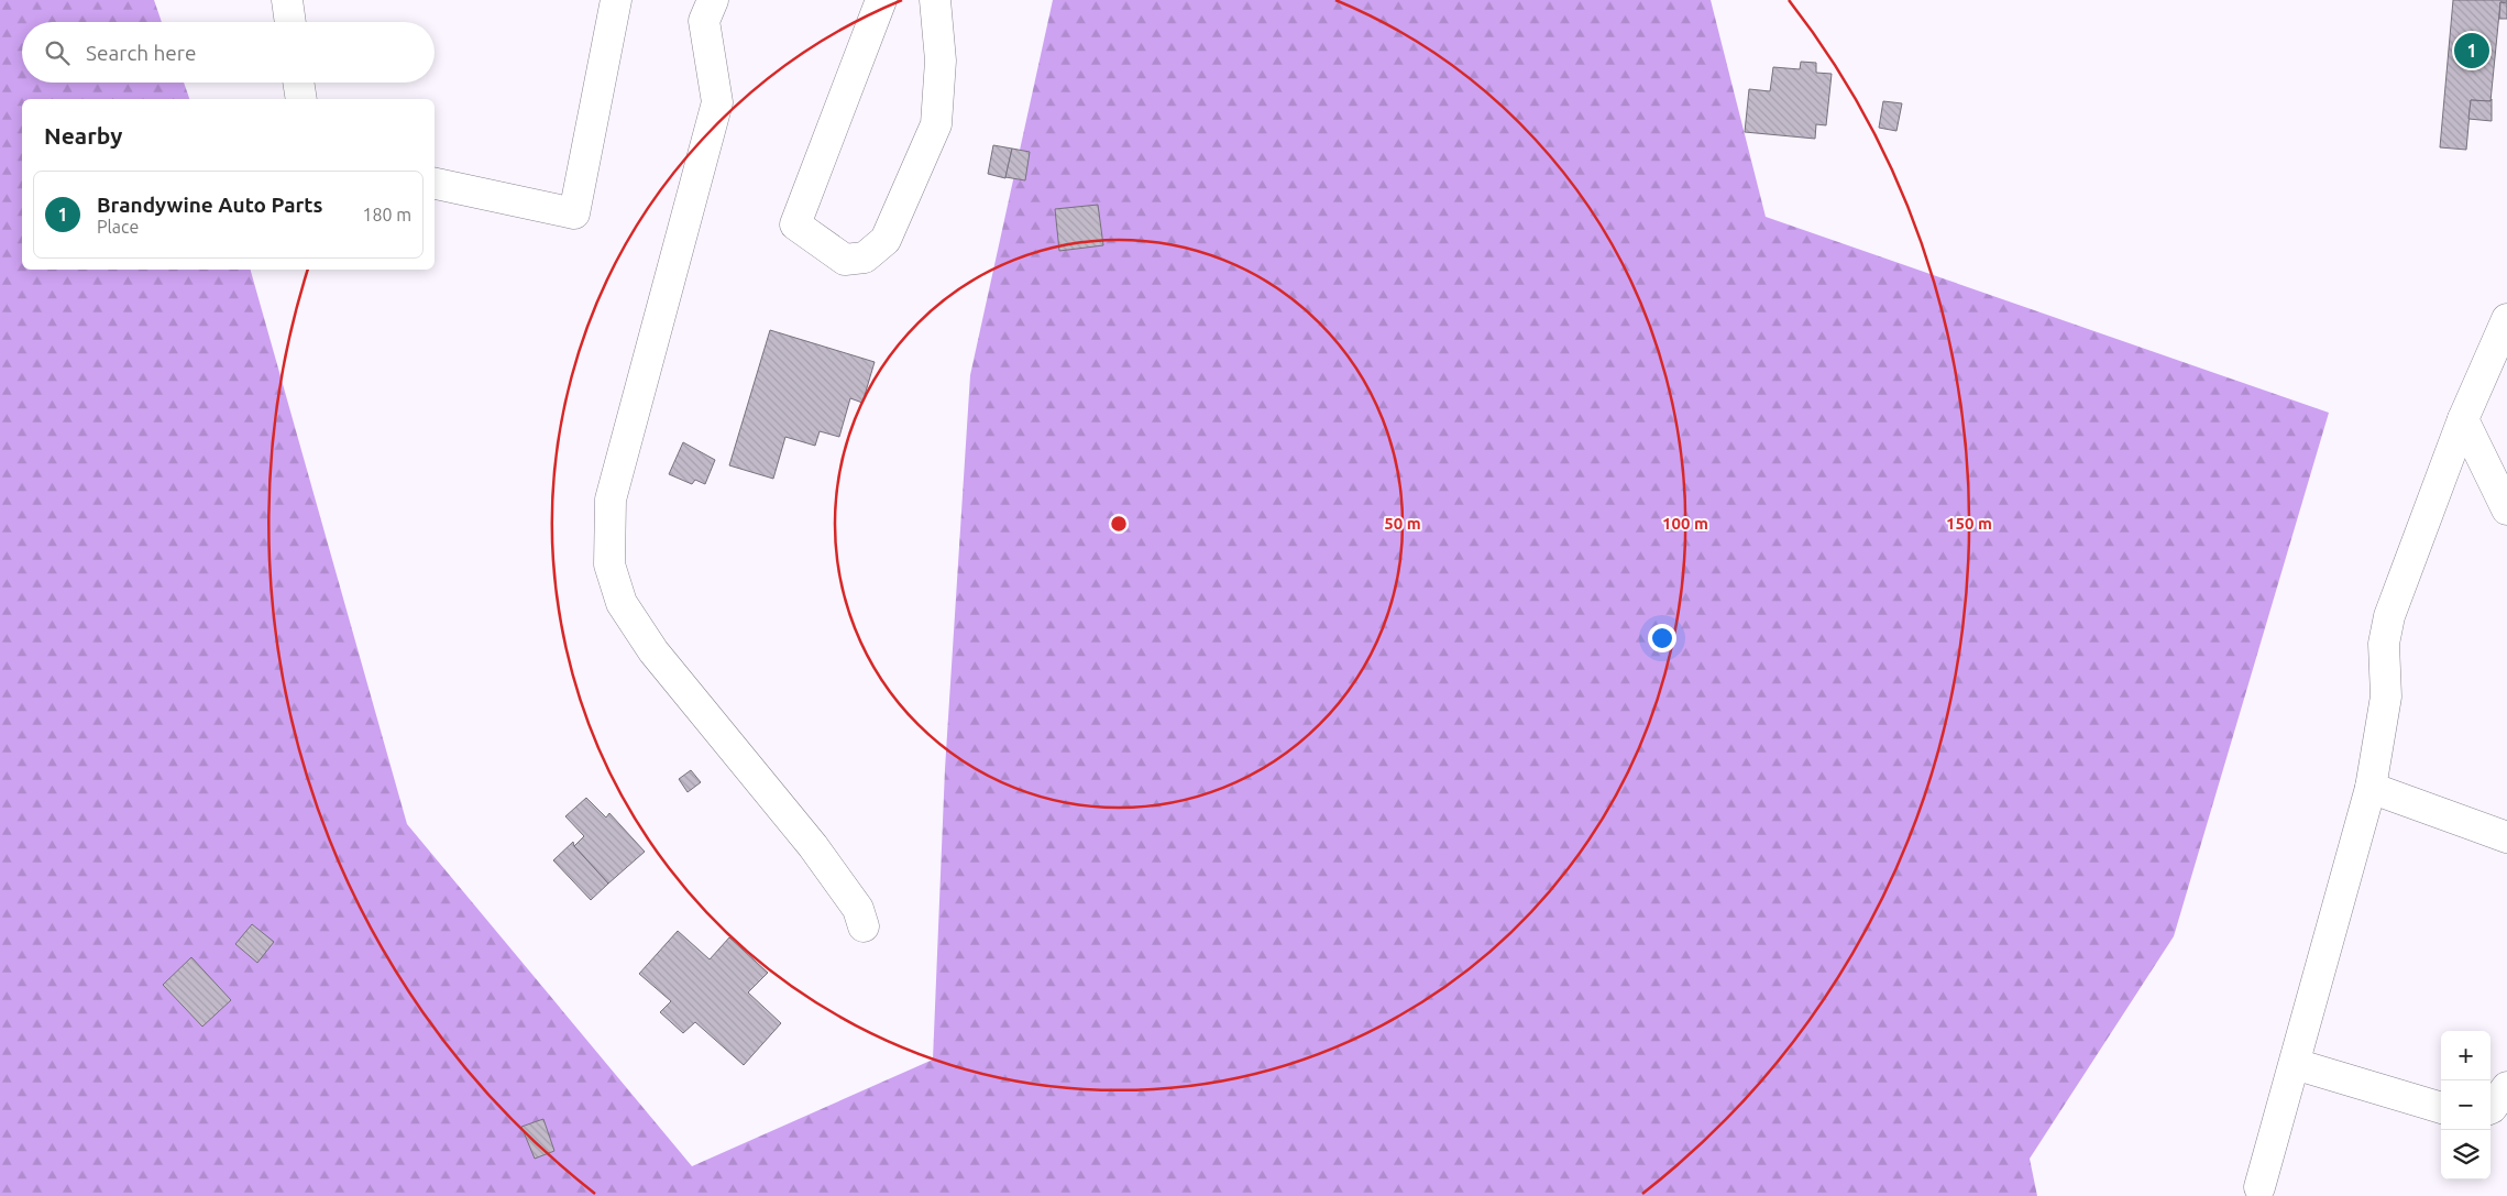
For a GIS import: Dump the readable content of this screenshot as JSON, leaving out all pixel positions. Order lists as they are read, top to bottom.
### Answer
{
  "page": {
    "search": "Search here",
    "pins": "1",
    "heading": "Nearby",
    "list": [
      {
        "mark": "1",
        "name": "Brandywine Auto Parts",
        "note": "Place",
        "value": "180 m"
      }
    ],
    "map_buttons": ["+", "−"]
  },
  "rings": ["50 m", "100 m", "150 m"]
}
